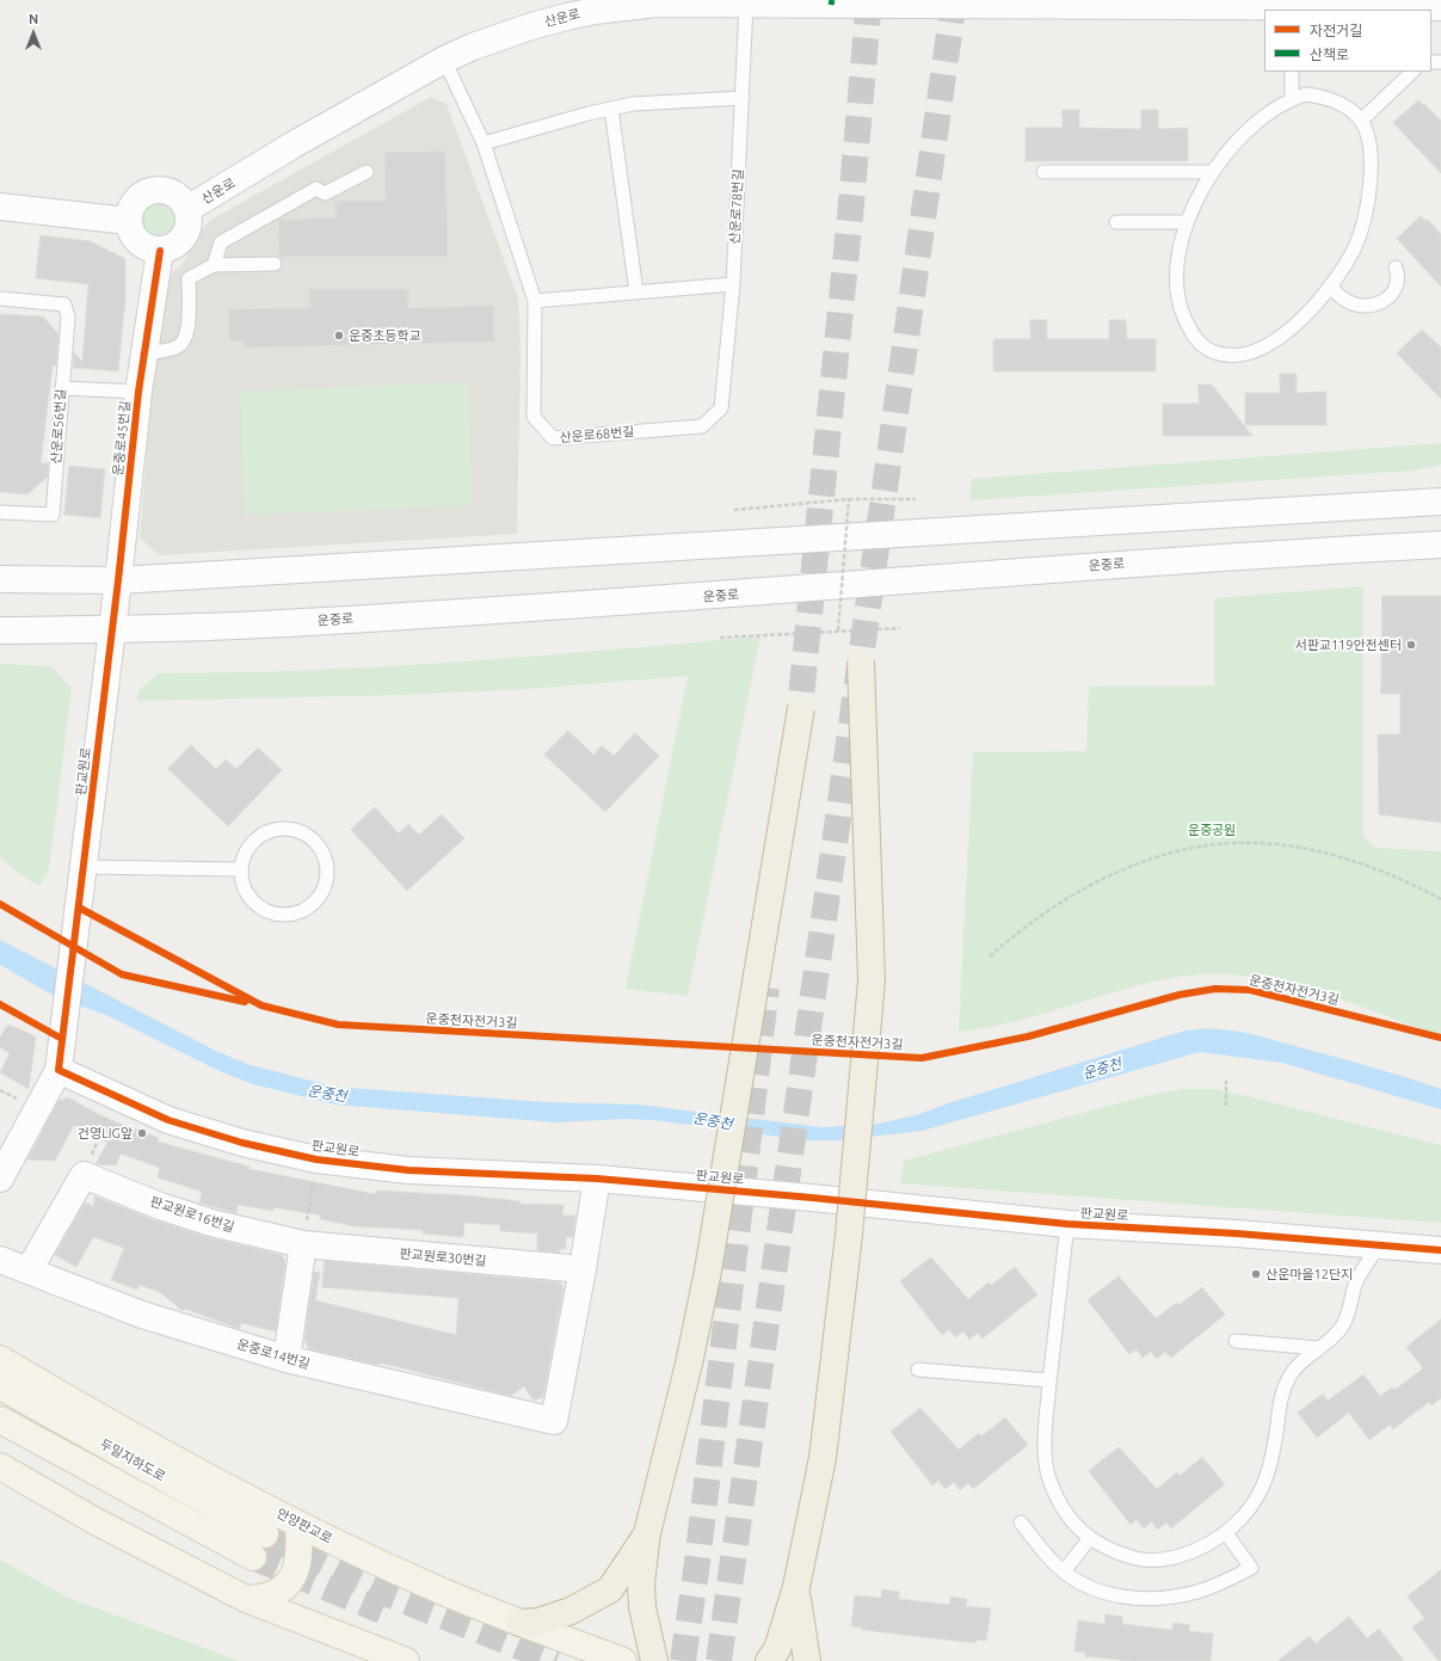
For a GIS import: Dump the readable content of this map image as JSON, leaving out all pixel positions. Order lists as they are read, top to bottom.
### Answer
{
  "streets": {
    "main road": ["두밀지하도로", "안양판교로"],
    "street": [
      "산운로",
      "운중로45번길",
      "운중로",
      "판교원로",
      "판교원로16번길",
      "판교원로30번길",
      "운중로14번길"
    ],
    "lane": ["산운로78번길", "산운로56번길", "산운로68번길"],
    "cycle path": ["운중천자전거3길"]
  },
  "crossings": [
    ["산운로", "산운로78번길"],
    ["산운로", "산운로68번길"],
    ["산운로", "운중로45번길"],
    ["산운로78번길", "산운로68번길"],
    ["운중로45번길", "운중로"],
    ["운중로45번길", "판교원로"],
    ["운중로", "판교원로"],
    ["판교원로16번길", "판교원로30번길"],
    ["판교원로30번길", "운중로14번길"]
  ],
  "water": ["운중천"],
  "parks": ["운중공원"],
  "places": [
    "운중초등학교",
    "서판교119안전센터",
    "건영LIG앞",
    "산운마을12단지"
  ],
  "legend": ["자전거길", "산책로"],
  "north": "top"
}
